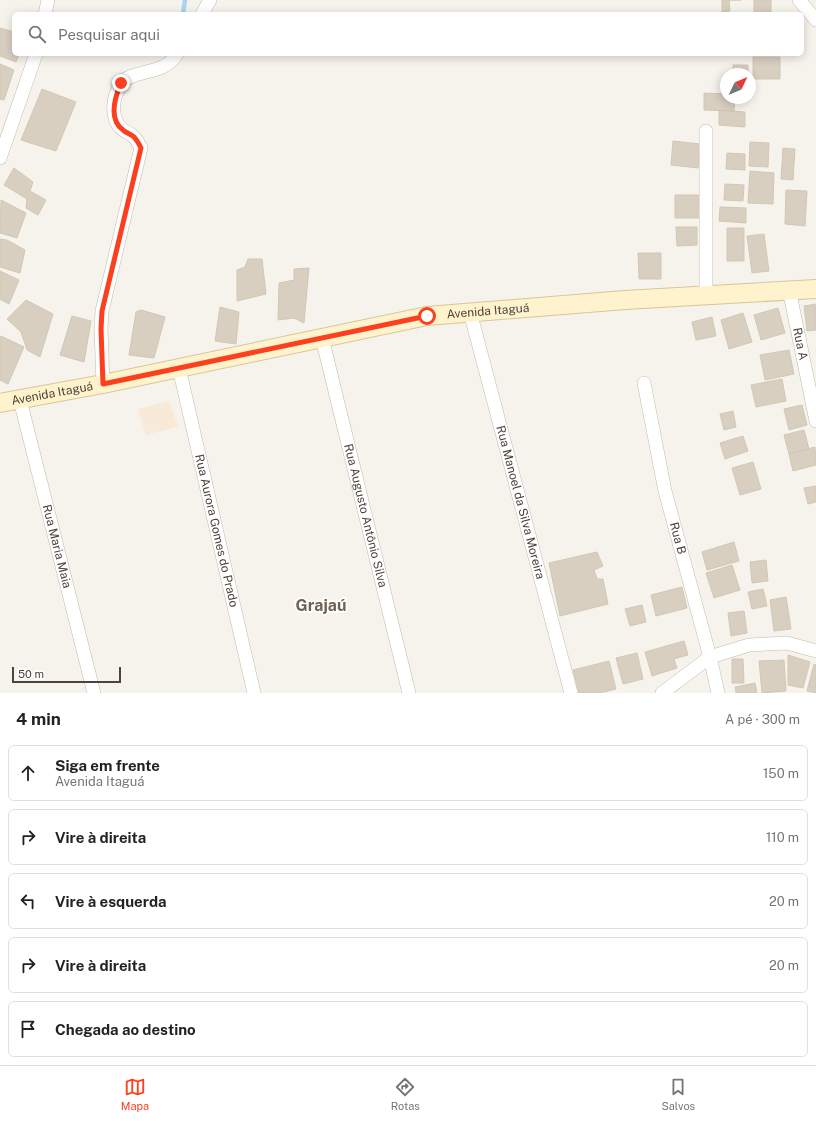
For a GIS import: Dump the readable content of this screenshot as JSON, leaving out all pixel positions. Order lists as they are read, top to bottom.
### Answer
{
  "streets": {
    "street": [
      "Avenida Itaguá",
      "Rua A",
      "Rua Manoel da Silva Moreira",
      "Rua Augusto Antônio Silva",
      "Rua Aurora Gomes do Prado",
      "Rua B",
      "Rua Maria Maia"
    ]
  },
  "crossings": [
    ["Avenida Itaguá", "Rua A"],
    ["Avenida Itaguá", "Rua Manoel da Silva Moreira"],
    ["Avenida Itaguá", "Rua Augusto Antônio Silva"],
    ["Avenida Itaguá", "Rua Aurora Gomes do Prado"],
    ["Avenida Itaguá", "Rua Maria Maia"]
  ],
  "districts": ["Grajaú"],
  "scale_bar": "50 m",
  "north": "top right",
  "page": {
    "search": "Pesquisar aqui",
    "scale": "50 m",
    "heading": ["4 min", "A pé · 300 m"],
    "list": [
      ["Siga em frente", "Avenida Itaguá", "150 m"],
      ["Vire à direita", "110 m"],
      ["Vire à esquerda", "20 m"],
      ["Vire à direita", "20 m"],
      "Chegada ao destino"
    ],
    "nav": ["Mapa", "Rotas", "Salvos"]
  }
}
